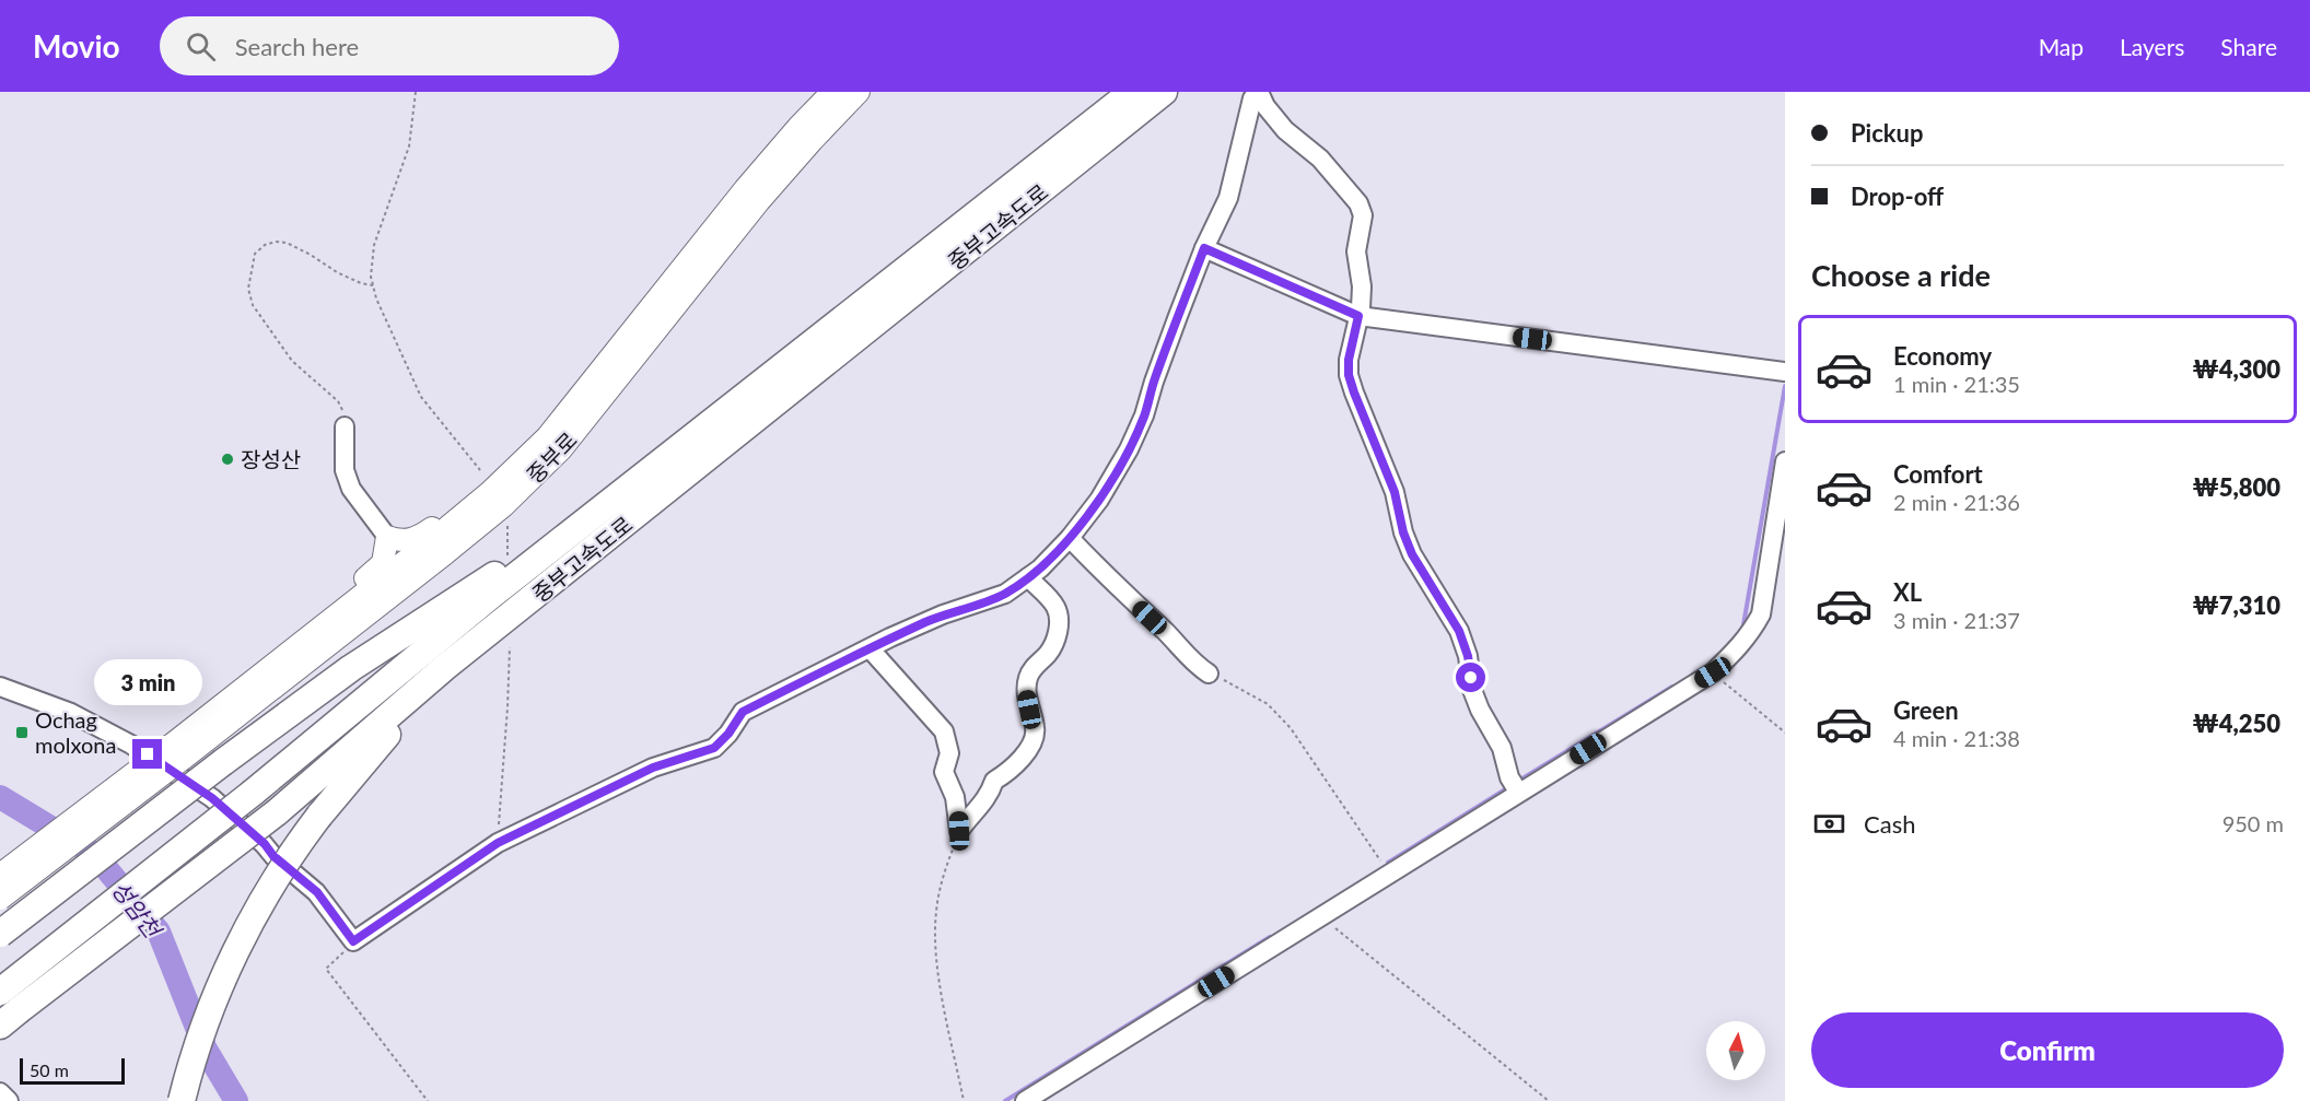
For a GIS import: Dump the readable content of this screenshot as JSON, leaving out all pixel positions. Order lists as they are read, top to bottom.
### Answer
{
  "streets": {
    "highway": ["중부고속도로"],
    "main road": ["중부로"]
  },
  "water": ["성암천"],
  "places": {
    "other": ["장성산"],
    "transit": ["Ochag molxona"]
  },
  "scale_bar": "50 m",
  "north": "top",
  "page": {
    "header": "Movio",
    "search": "Search here",
    "nav": ["Map", "Layers", "Share"],
    "banner": ["Pickup", "Drop-off"],
    "heading": "Choose a ride",
    "list": [
      {
        "name": "Economy",
        "note": "1 min · 21:35",
        "value": "₩4,300"
      },
      {
        "name": "Comfort",
        "note": "2 min · 21:36",
        "value": "₩5,800"
      },
      {
        "name": "XL",
        "note": "3 min · 21:37",
        "value": "₩7,310"
      },
      {
        "name": "Green",
        "note": "4 min · 21:38",
        "value": "₩4,250"
      }
    ],
    "bubble": "3 min",
    "pay": ["Cash", "950 m"],
    "buttons": "Confirm",
    "scale": "50 m"
  }
}
